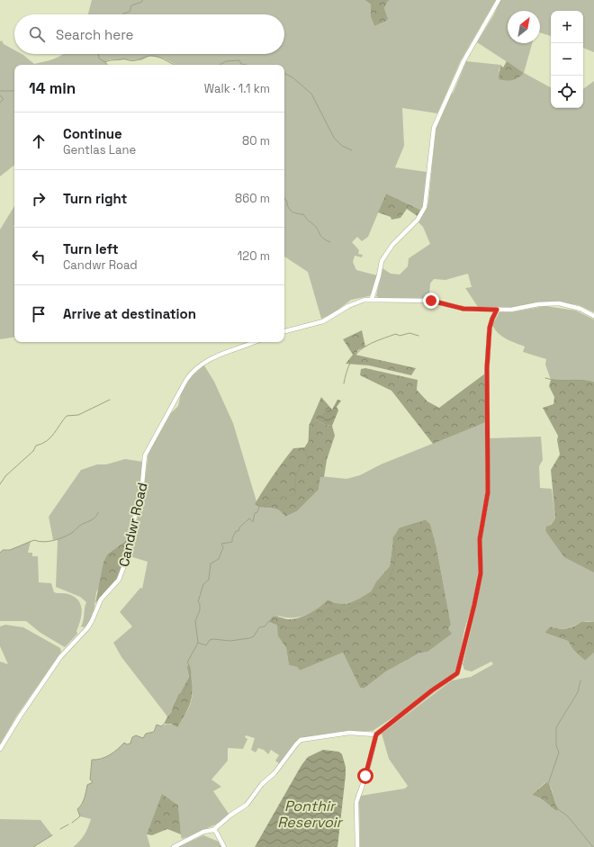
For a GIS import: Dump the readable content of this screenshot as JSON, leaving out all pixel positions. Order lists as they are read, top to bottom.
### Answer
{
  "streets": {
    "street": ["Candwr Road"]
  },
  "water": ["Ponthir Reservoir"],
  "north": "top right",
  "page": {
    "map_buttons": ["+", "−"],
    "search": "Search here",
    "heading": ["14 min", "Walk · 1.1 km"],
    "list": [
      ["Continue", "Gentlas Lane", "80 m"],
      ["Turn right", "860 m"],
      ["Turn left", "Candwr Road", "120 m"],
      "Arrive at destination"
    ]
  }
}
